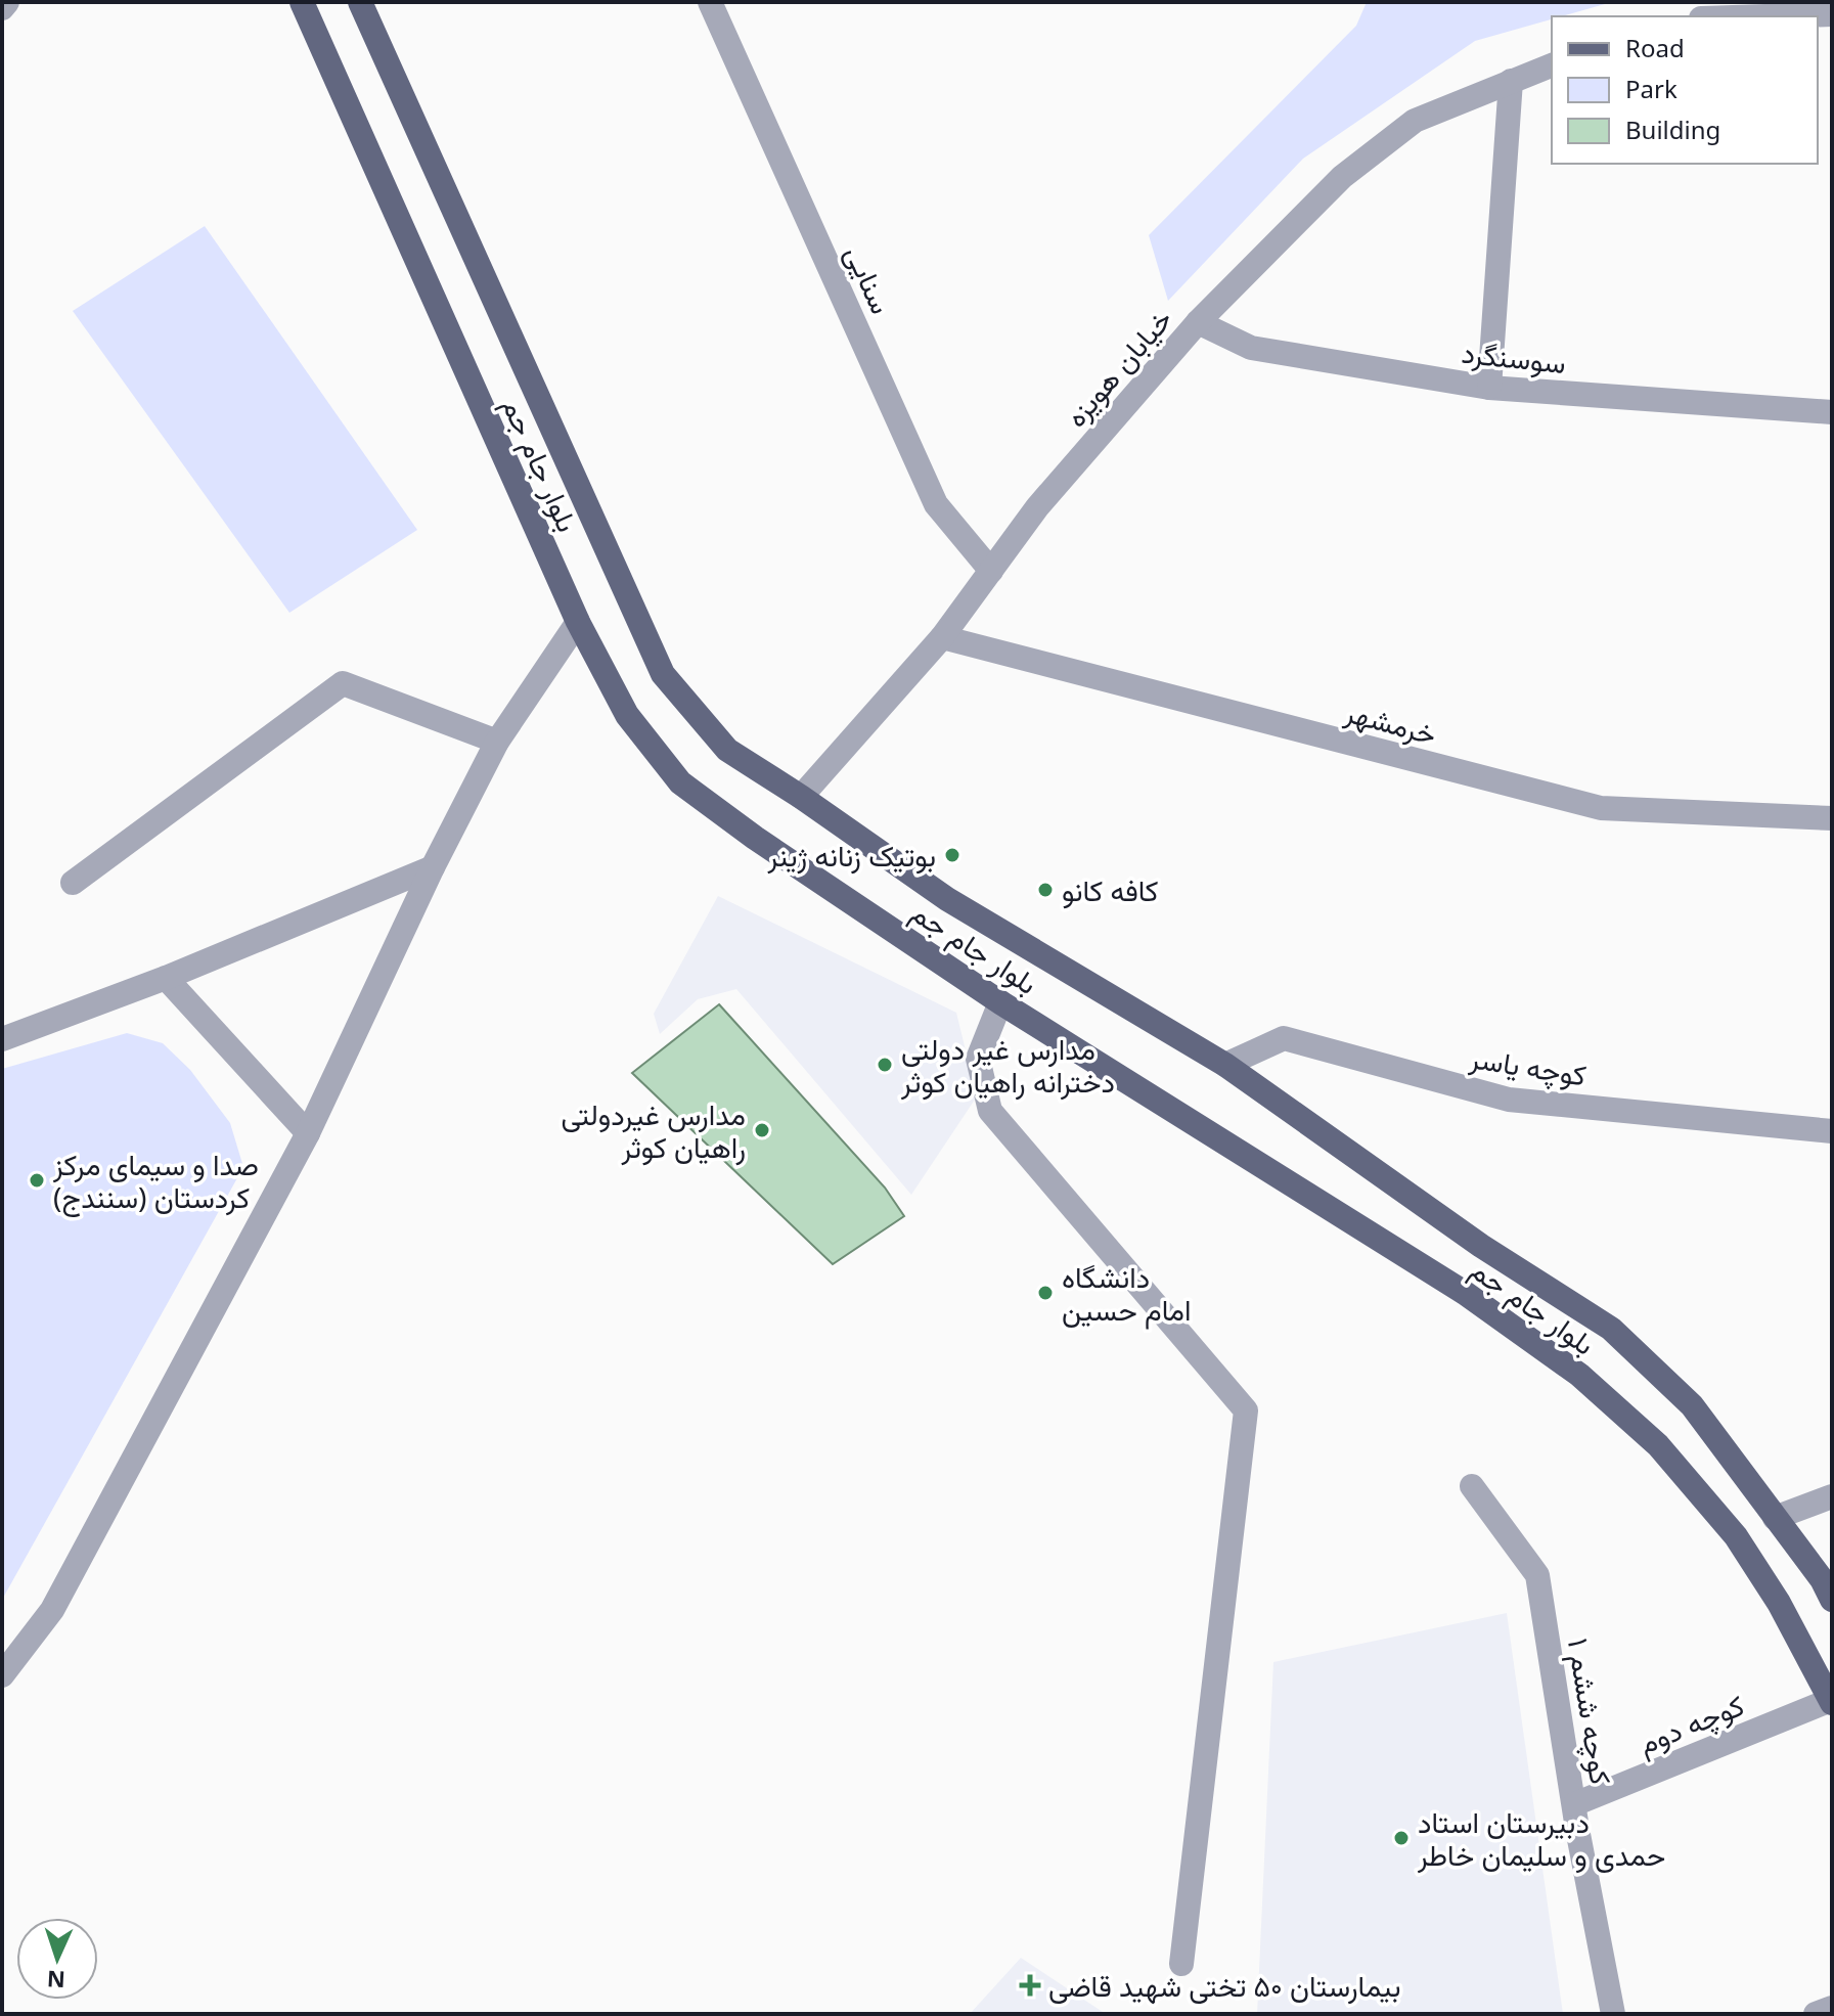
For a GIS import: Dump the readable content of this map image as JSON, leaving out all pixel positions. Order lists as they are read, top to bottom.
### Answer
{
  "streets": {
    "main road": ["بلوار جام جم"],
    "street": [
      "سنایی",
      "سوسنگرد",
      "خیابان هویزه",
      "خرمشهر",
      "کوچه یاسر",
      "کوچه ششم ۱",
      "کوچه دوم"
    ]
  },
  "crossings": [
    ["سنایی", "خیابان هویزه"],
    ["سوسنگرد", "خیابان هویزه"],
    ["خیابان هویزه", "بلوار جام جم"],
    ["خیابان هویزه", "خرمشهر"],
    ["بلوار جام جم", "کوچه یاسر"],
    ["بلوار جام جم", "کوچه دوم"],
    ["کوچه ششم ۱", "کوچه دوم"]
  ],
  "places": {
    "other": [
      "بوتیک زنانه ژینر",
      "کافه کانو",
      "مدارس غیر دولتی دخترانه راهیان کوثر",
      "مدارس غیردولتی راهیان کوثر",
      "صدا و سیمای مرکز کردستان (سنندج)",
      "دانشگاه امام حسین",
      "دبیرستان استاد حمدی و سلیمان خاطر"
    ],
    "health": ["بیمارستان ۵۰ تختی شهید قاضی"]
  },
  "legend": ["Road", "Park", "Building"],
  "north": "bottom"
}
